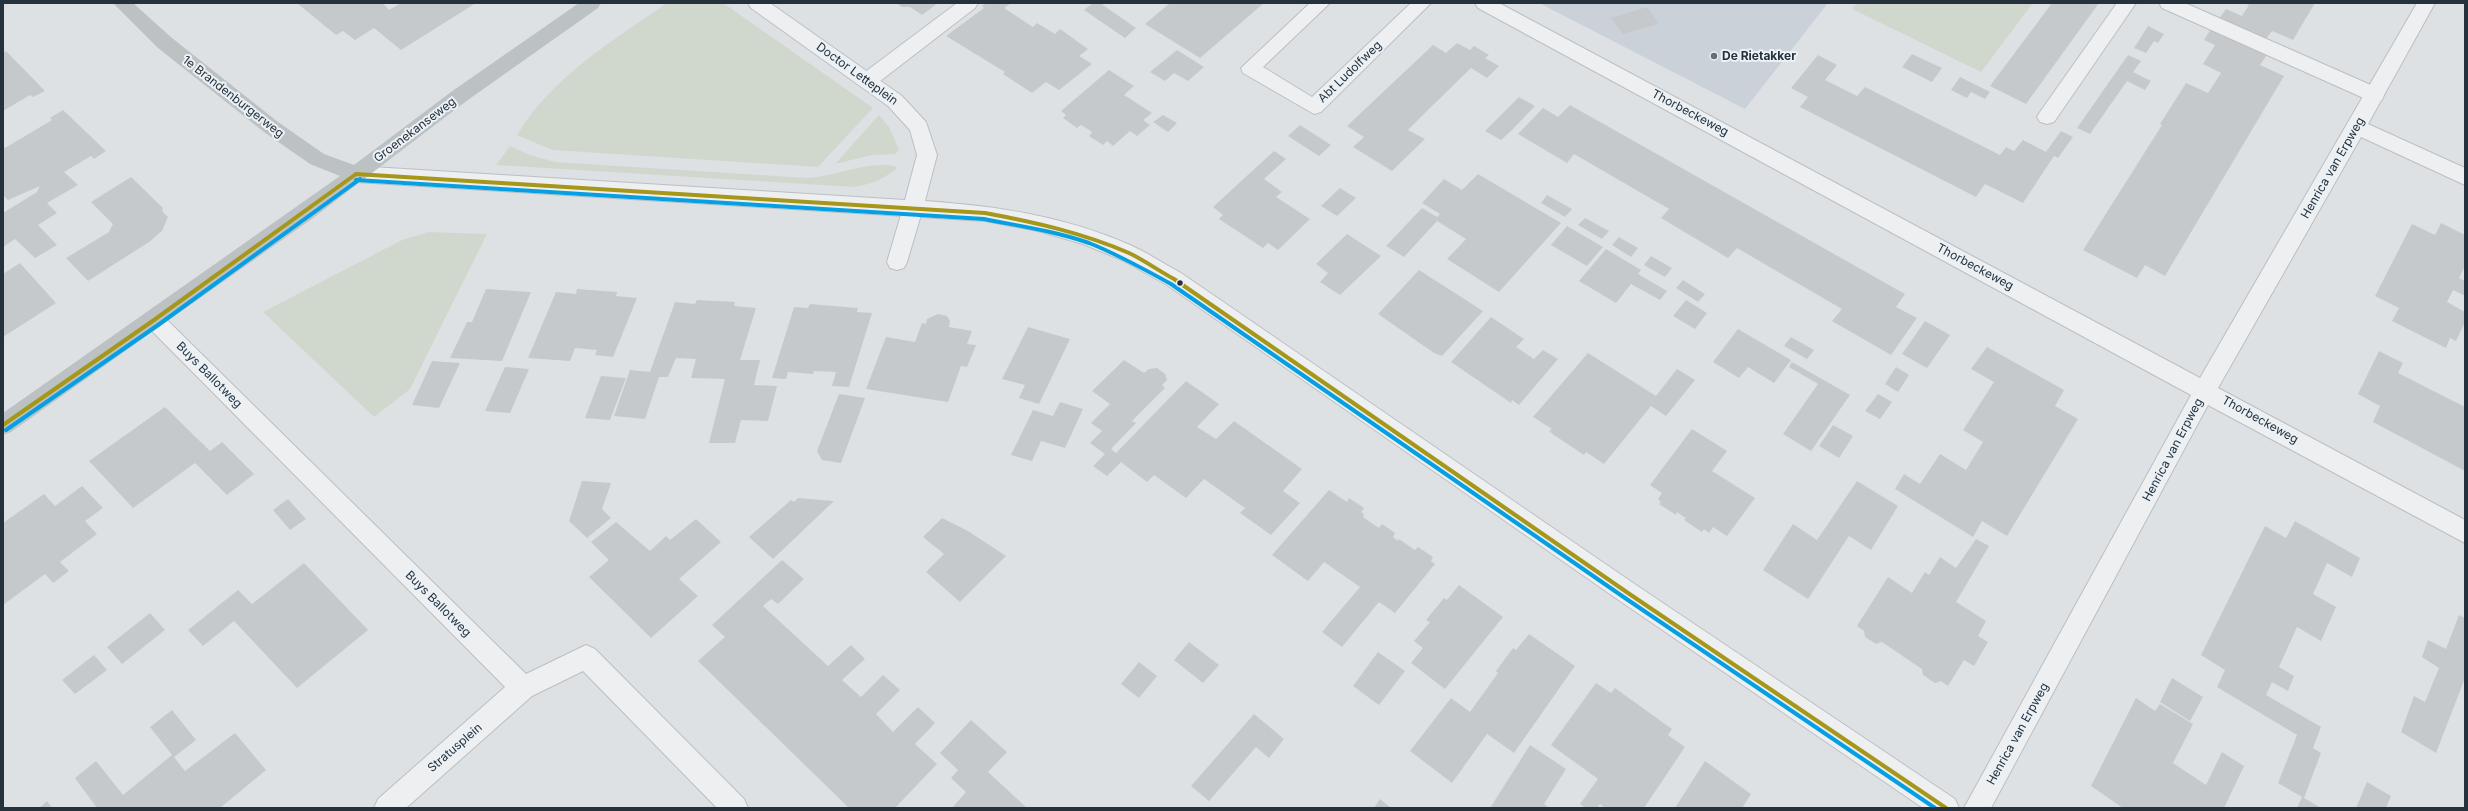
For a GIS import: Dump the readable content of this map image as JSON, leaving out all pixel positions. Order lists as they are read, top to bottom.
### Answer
{
  "streets": {
    "main road": ["1e Brandenburgerweg", "Groenekanseweg"],
    "street": [
      "Abt Ludolfweg",
      "Doctor Letteplein",
      "Thorbeckeweg",
      "Henrica van Erpweg",
      "Buys Ballotweg",
      "Stratusplein"
    ]
  },
  "crossings": [
    ["1e Brandenburgerweg", "Groenekanseweg"],
    ["Thorbeckeweg", "Henrica van Erpweg"],
    ["Groenekanseweg", "Buys Ballotweg"],
    ["Buys Ballotweg", "Stratusplein"]
  ],
  "places": ["De Rietakker"]
}
